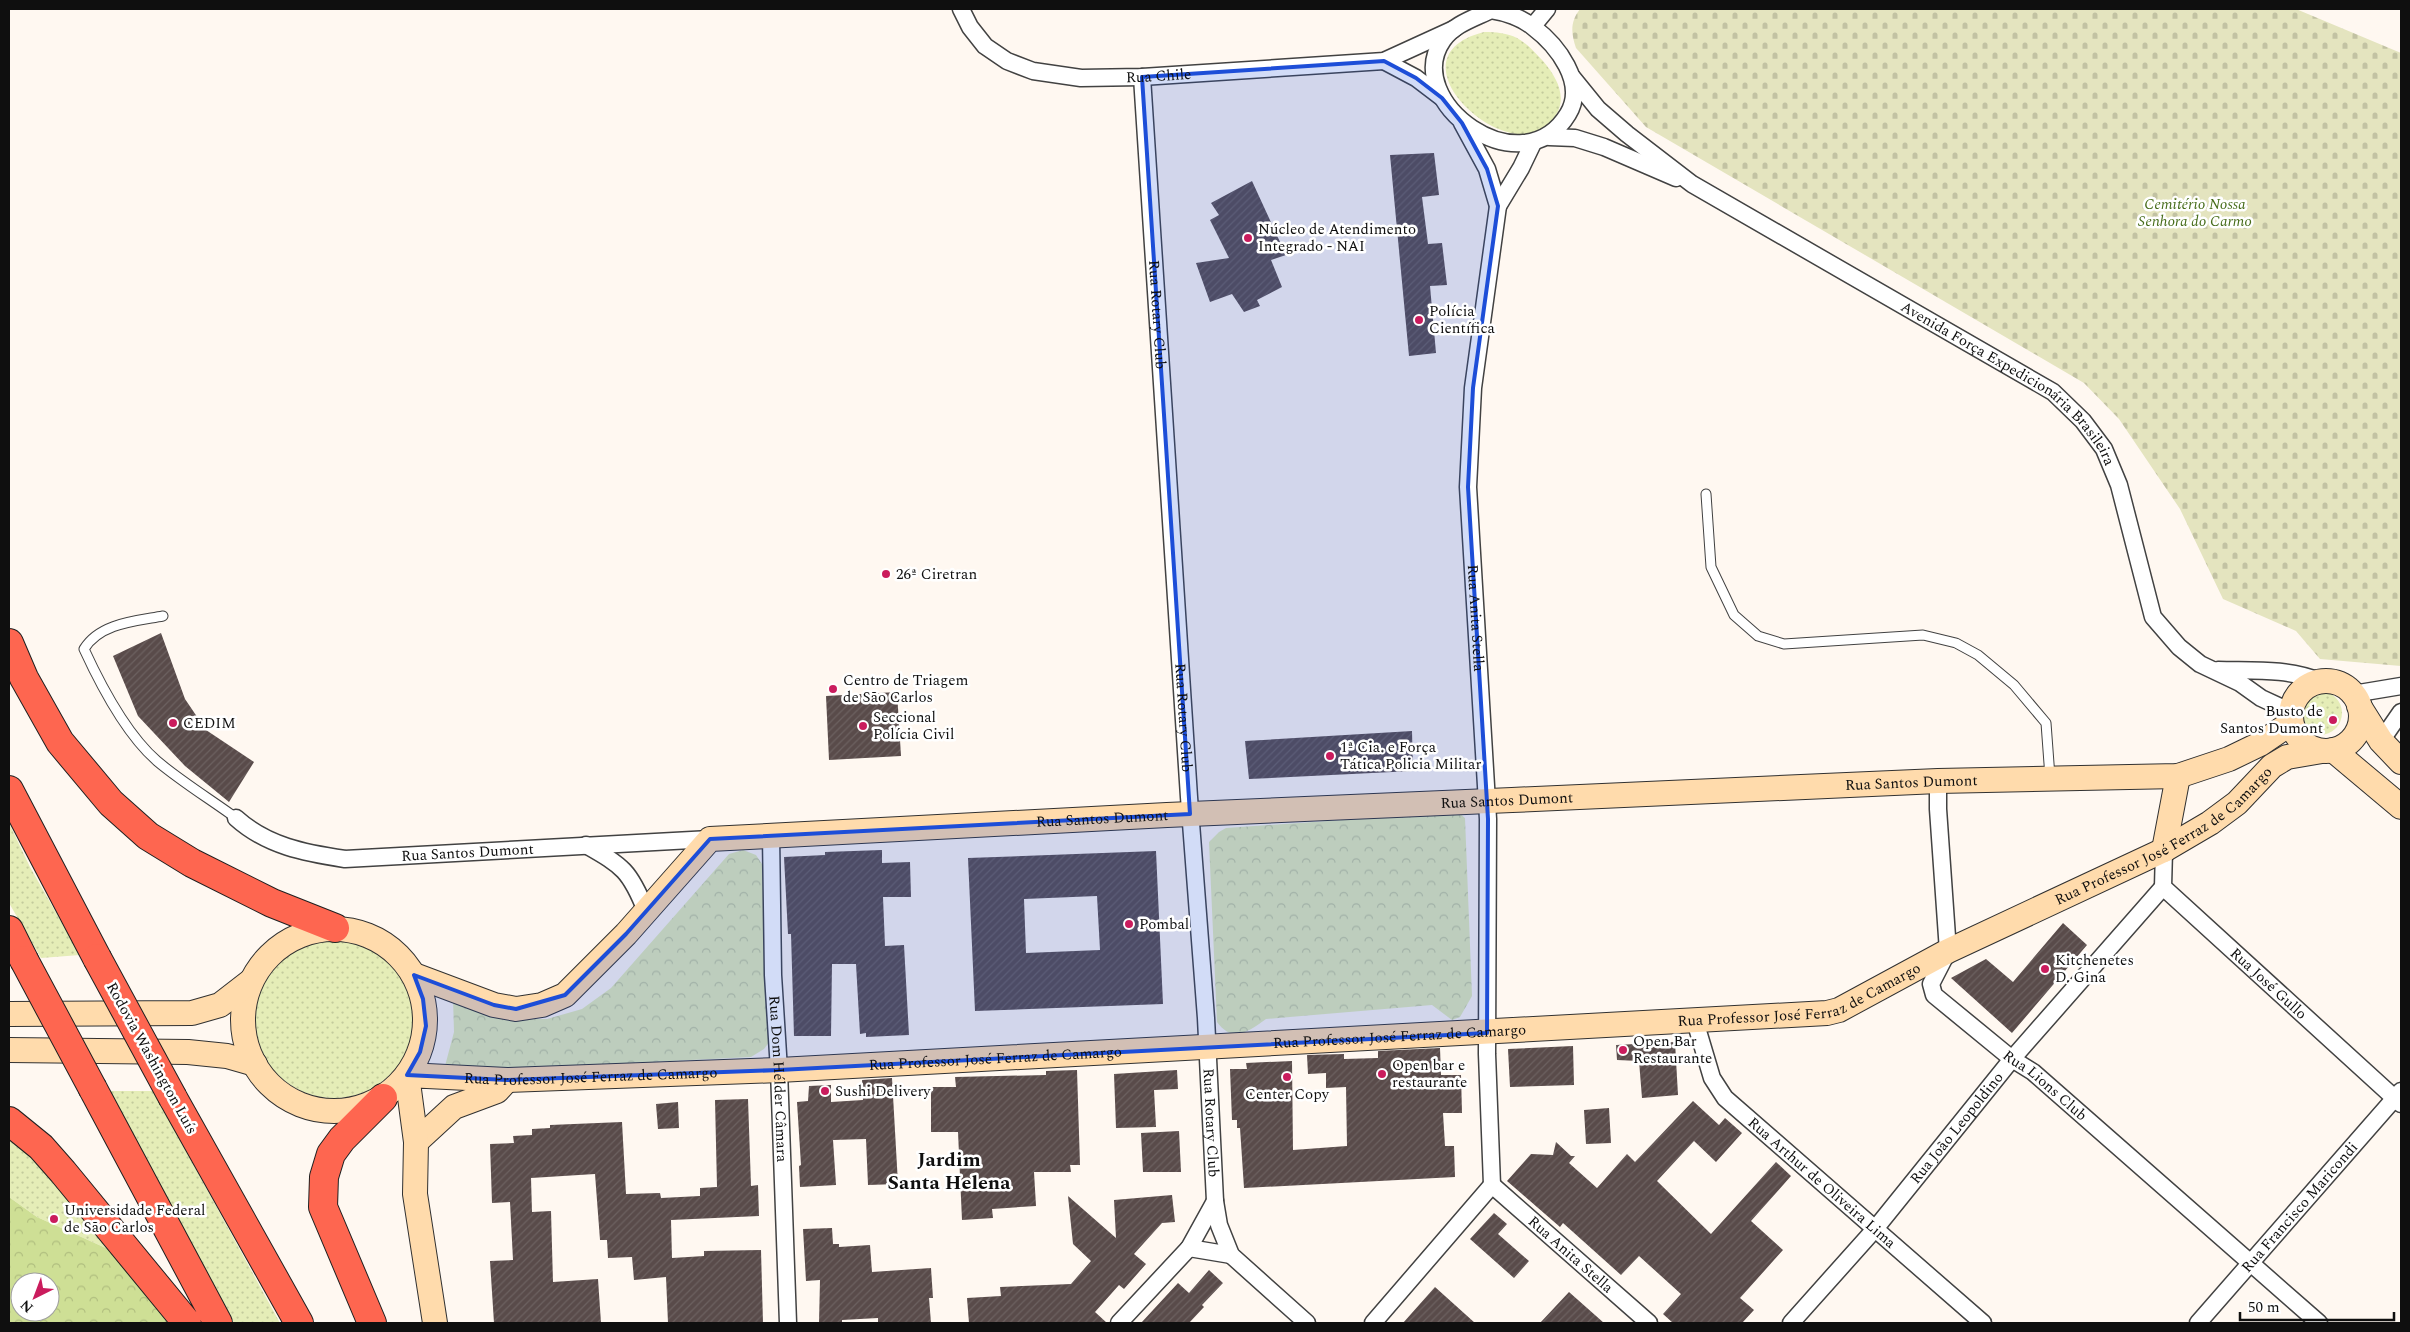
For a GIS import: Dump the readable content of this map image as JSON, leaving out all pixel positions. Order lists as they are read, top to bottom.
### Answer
{
  "streets": {
    "highway": ["Rodovia Washington Luís"],
    "street": [
      "Rua Chile",
      "Rua Rotary Club",
      "Avenida Força Expedicionária Brasileira",
      "Rua Anita Stella",
      "Rua Santos Dumont",
      "Rua Professor José Ferraz de Camargo",
      "Rua José Gullo",
      "Rua Dom Hélder Câmara",
      "Rua Lions Club",
      "Rua João Leopoldino",
      "Rua Arthur de Oliveira Lima",
      "Rua Francisco Maricondi"
    ]
  },
  "crossings": [
    ["Rua Chile", "Rua Rotary Club"],
    ["Rua Rotary Club", "Rua Santos Dumont"],
    ["Rua Rotary Club", "Rua Professor José Ferraz de Camargo"],
    ["Avenida Força Expedicionária Brasileira", "Rua Santos Dumont"],
    ["Avenida Força Expedicionária Brasileira", "Rua Professor José Ferraz de Camargo"],
    ["Rua Anita Stella", "Rua Santos Dumont"],
    ["Rua Anita Stella", "Rua Professor José Ferraz de Camargo"],
    ["Rua Santos Dumont", "Rua Professor José Ferraz de Camargo"],
    ["Rua Santos Dumont", "Rua Dom Hélder Câmara"],
    ["Rua Professor José Ferraz de Camargo", "Rua Dom Hélder Câmara"],
    ["Rua Professor José Ferraz de Camargo", "Rua Lions Club"],
    ["Rua Professor José Ferraz de Camargo", "Rua Arthur de Oliveira Lima"],
    ["Rua José Gullo", "Rua João Leopoldino"],
    ["Rua José Gullo", "Rua Francisco Maricondi"],
    ["Rua Lions Club", "Rua João Leopoldino"],
    ["Rua Lions Club", "Rua Francisco Maricondi"],
    ["Rua João Leopoldino", "Rua Arthur de Oliveira Lima"]
  ],
  "districts": ["Jardim Santa Helena"],
  "parks": ["Cemitério Nossa Senhora do Carmo"],
  "places": [
    "Núcleo de Atendimento Integrado - NAI",
    "Polícia Científica",
    "26ª Ciretran",
    "Centro de Triagem de São Carlos",
    "Busto de Santos Dumont",
    "CEDIM",
    "Seccional Polícia Civil",
    "1ª Cia. e Força Tática Policia Militar",
    "Pombal",
    "Kitchenetes D. Gina",
    "Open Bar Restaurante",
    "Open bar e restaurante",
    "Center Copy",
    "Sushi Delivery",
    "Universidade Federal de São Carlos"
  ],
  "scale_bar": "50 m",
  "north": "bottom left"
}
